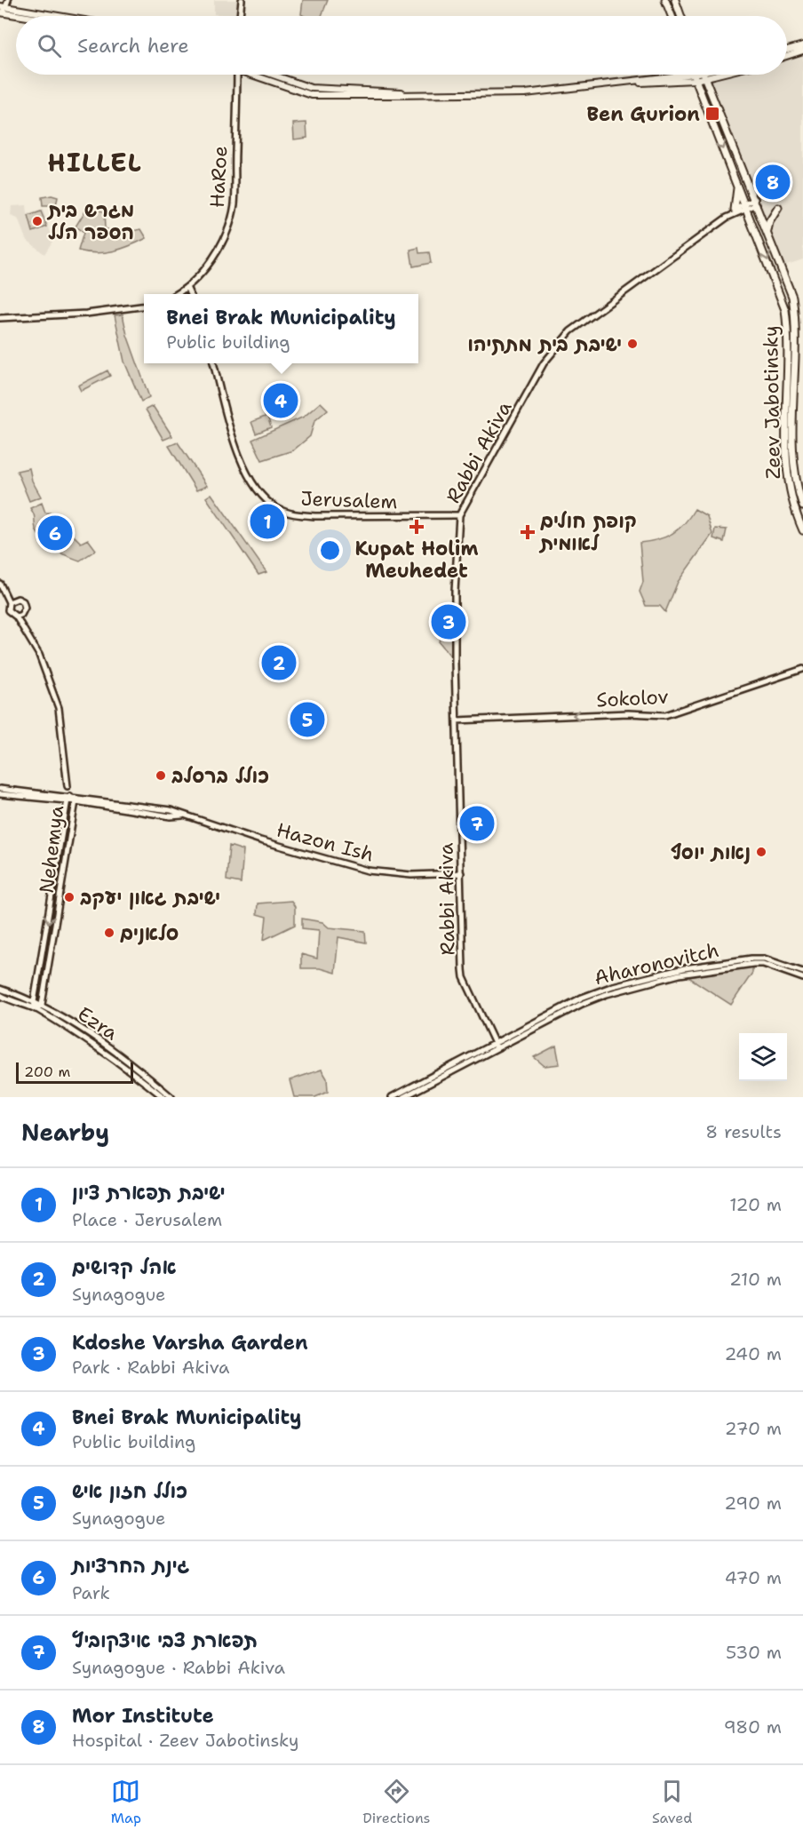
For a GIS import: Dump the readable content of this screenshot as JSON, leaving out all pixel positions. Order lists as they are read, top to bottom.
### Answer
{
  "streets": {
    "main road": ["Zeev Jabotinsky"],
    "street": [
      "HaRoe",
      "Rabbi Akiva",
      "Jerusalem",
      "Sokolov",
      "Hazon Ish",
      "Nehemya",
      "Aharonovitch",
      "Ezra"
    ]
  },
  "crossings": [
    ["Zeev Jabotinsky", "Rabbi Akiva"],
    ["Rabbi Akiva", "Jerusalem"],
    ["Rabbi Akiva", "Sokolov"],
    ["Rabbi Akiva", "Hazon Ish"],
    ["Rabbi Akiva", "Aharonovitch"],
    ["Hazon Ish", "Nehemya"],
    ["Nehemya", "Ezra"]
  ],
  "one_way": ["Sokolov"],
  "districts": ["HILLEL"],
  "places": {
    "transit": ["Ben Gurion"],
    "other": [
      "מגרש בית הספר הלל",
      "ישיבת בית מתתיהו",
      "כולל ברסלב",
      "נאות יוסף",
      "ישיבת גאון יעקב",
      "סלאנים"
    ],
    "health": ["Kupat Holim Meuhedet", "קופת חולים לאומית"]
  },
  "scale_bar": "200 m",
  "page": {
    "search": "Search here",
    "pins": [
      "8",
      "4",
      "1",
      "6",
      "3",
      "2",
      "5",
      "7"
    ],
    "popup": ["Bnei Brak Municipality", "Public building"],
    "scale": "200 m",
    "heading": ["Nearby", "8 results"],
    "list": [
      {
        "mark": "1",
        "name": "ישיבת תפארת ציון",
        "note": "Place · Jerusalem",
        "value": "120 m"
      },
      {
        "mark": "2",
        "name": "אהל קדושים",
        "note": "Synagogue",
        "value": "210 m"
      },
      {
        "mark": "3",
        "name": "Kdoshe Varsha Garden",
        "note": "Park · Rabbi Akiva",
        "value": "240 m"
      },
      {
        "mark": "4",
        "name": "Bnei Brak Municipality",
        "note": "Public building",
        "value": "270 m"
      },
      {
        "mark": "5",
        "name": "כולל חזון איש",
        "note": "Synagogue",
        "value": "290 m"
      },
      {
        "mark": "6",
        "name": "גינת החרציות",
        "note": "Park",
        "value": "470 m"
      },
      {
        "mark": "7",
        "name": "תפארת צבי איצקוביץ",
        "note": "Synagogue · Rabbi Akiva",
        "value": "530 m"
      },
      {
        "mark": "8",
        "name": "Mor Institute",
        "note": "Hospital · Zeev Jabotinsky",
        "value": "980 m"
      }
    ],
    "nav": ["Map", "Directions", "Saved"]
  }
}
